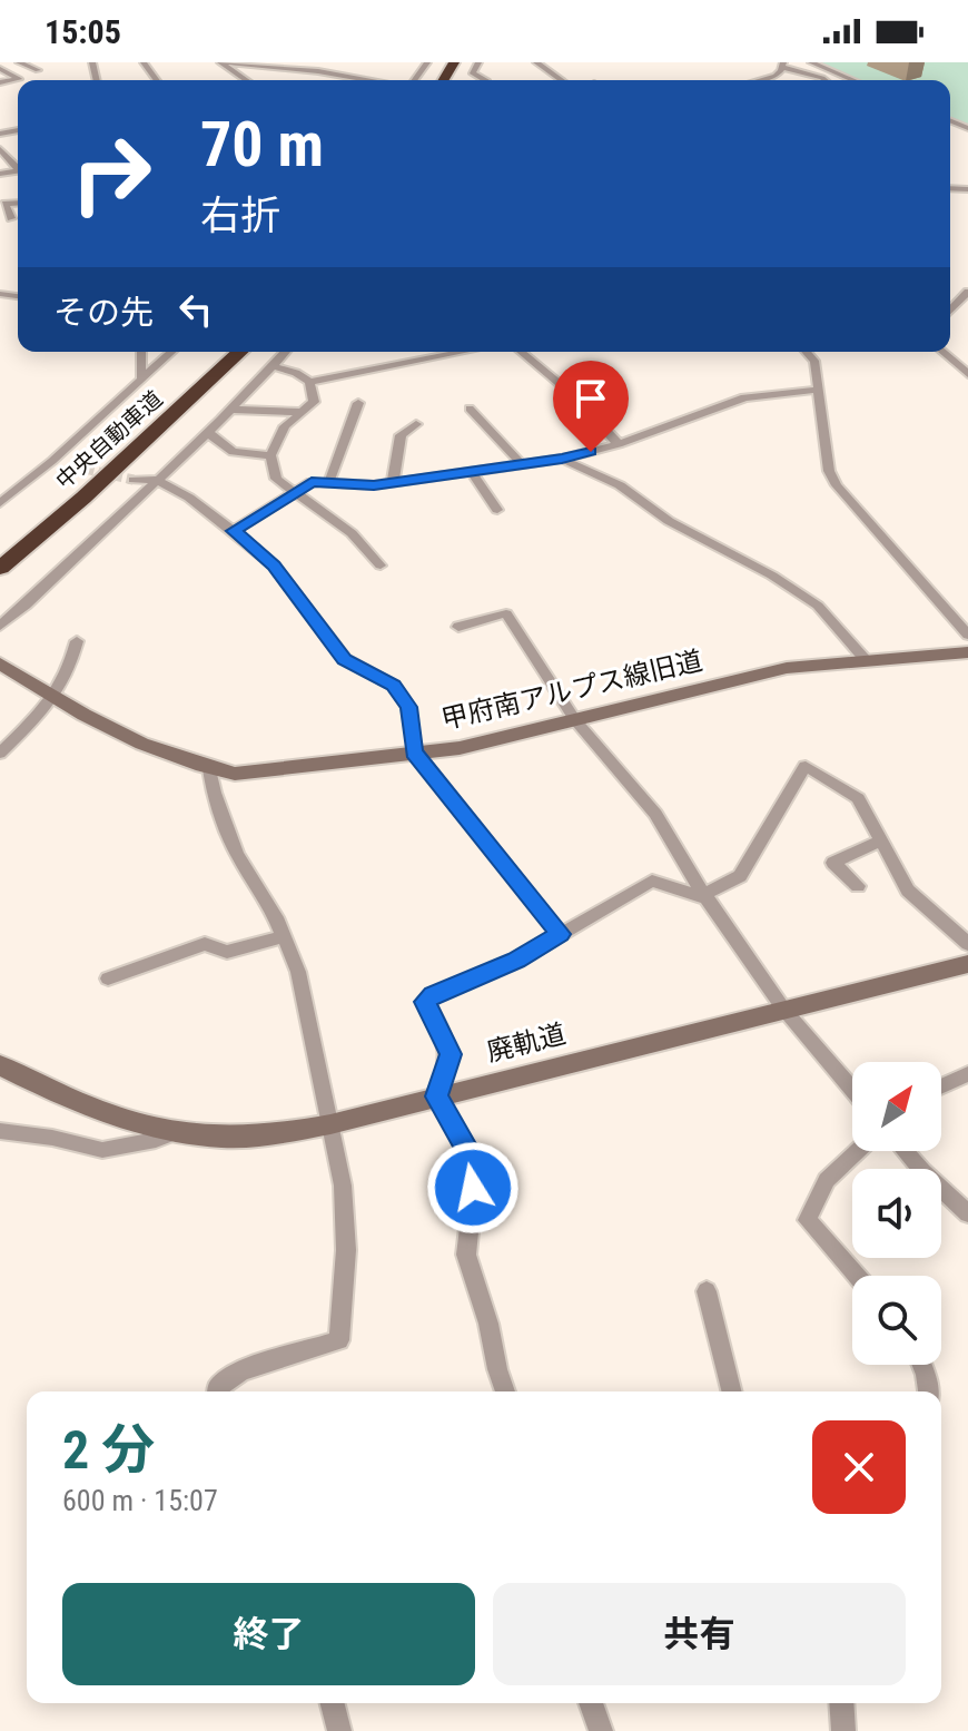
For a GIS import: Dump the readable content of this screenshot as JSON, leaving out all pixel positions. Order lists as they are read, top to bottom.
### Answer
{
  "streets": {
    "highway": ["中央自動車道"],
    "street": ["甲府南アルプス線旧道", "廃軌道"]
  },
  "north": "top right",
  "page": {
    "status": "15:05",
    "turn": ["70 m", "右折"],
    "then": "その先",
    "heading": ["2 分", "600 m · 15:07"],
    "buttons": ["終了", "共有"]
  }
}
